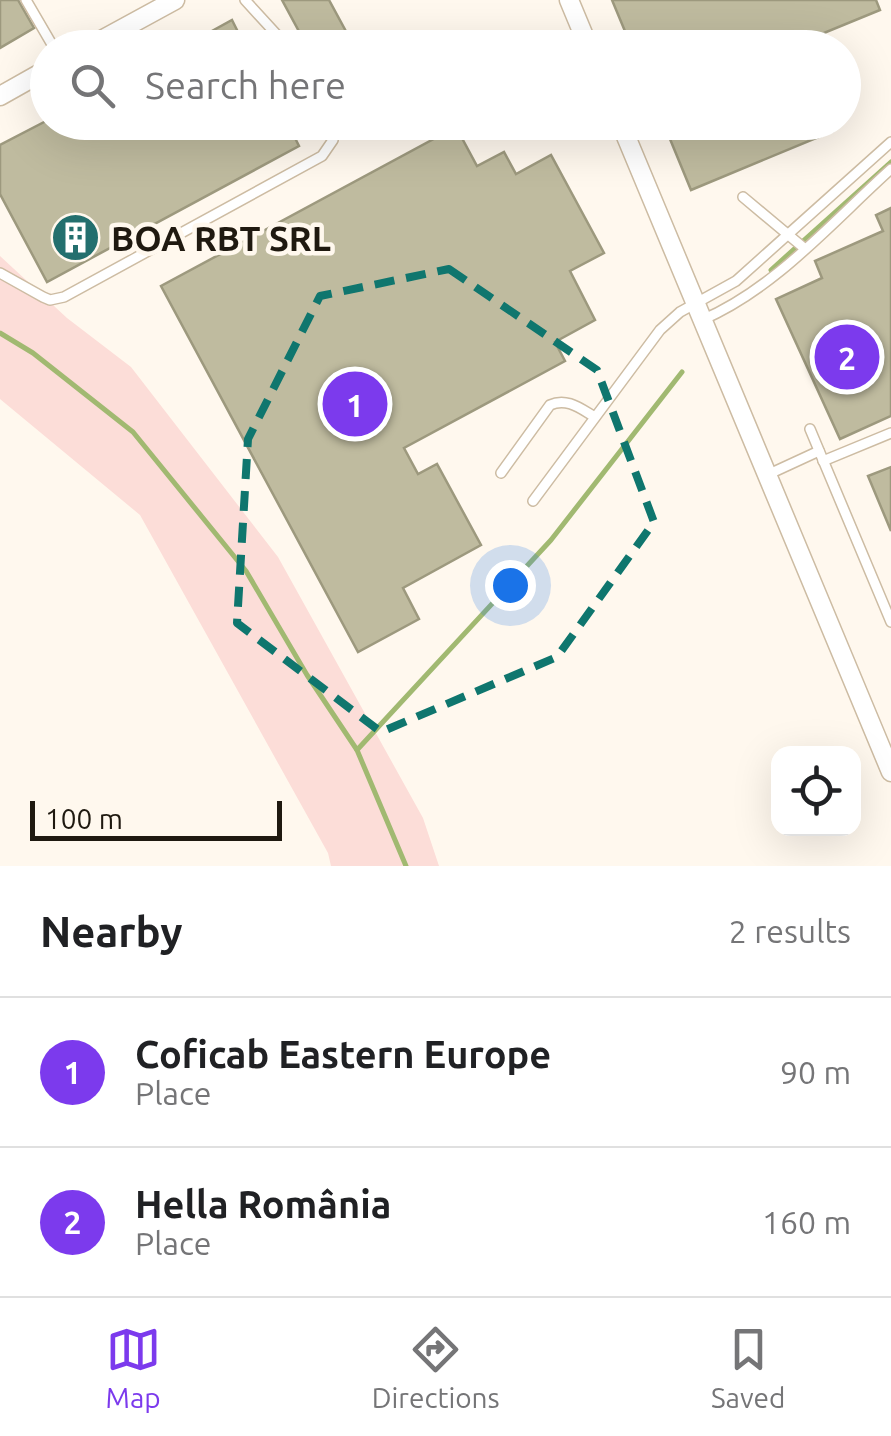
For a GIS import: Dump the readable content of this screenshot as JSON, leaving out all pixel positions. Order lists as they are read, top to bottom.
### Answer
{
  "places": {
    "building": ["BOA RBT SRL"]
  },
  "scale_bar": "100 m",
  "page": {
    "search": "Search here",
    "pins": ["2", "1"],
    "scale": "100 m",
    "heading": ["Nearby", "2 results"],
    "list": [
      {
        "mark": "1",
        "name": "Coficab Eastern Europe",
        "note": "Place",
        "value": "90 m"
      },
      {
        "mark": "2",
        "name": "Hella România",
        "note": "Place",
        "value": "160 m"
      }
    ],
    "nav": ["Map", "Directions", "Saved"]
  }
}
